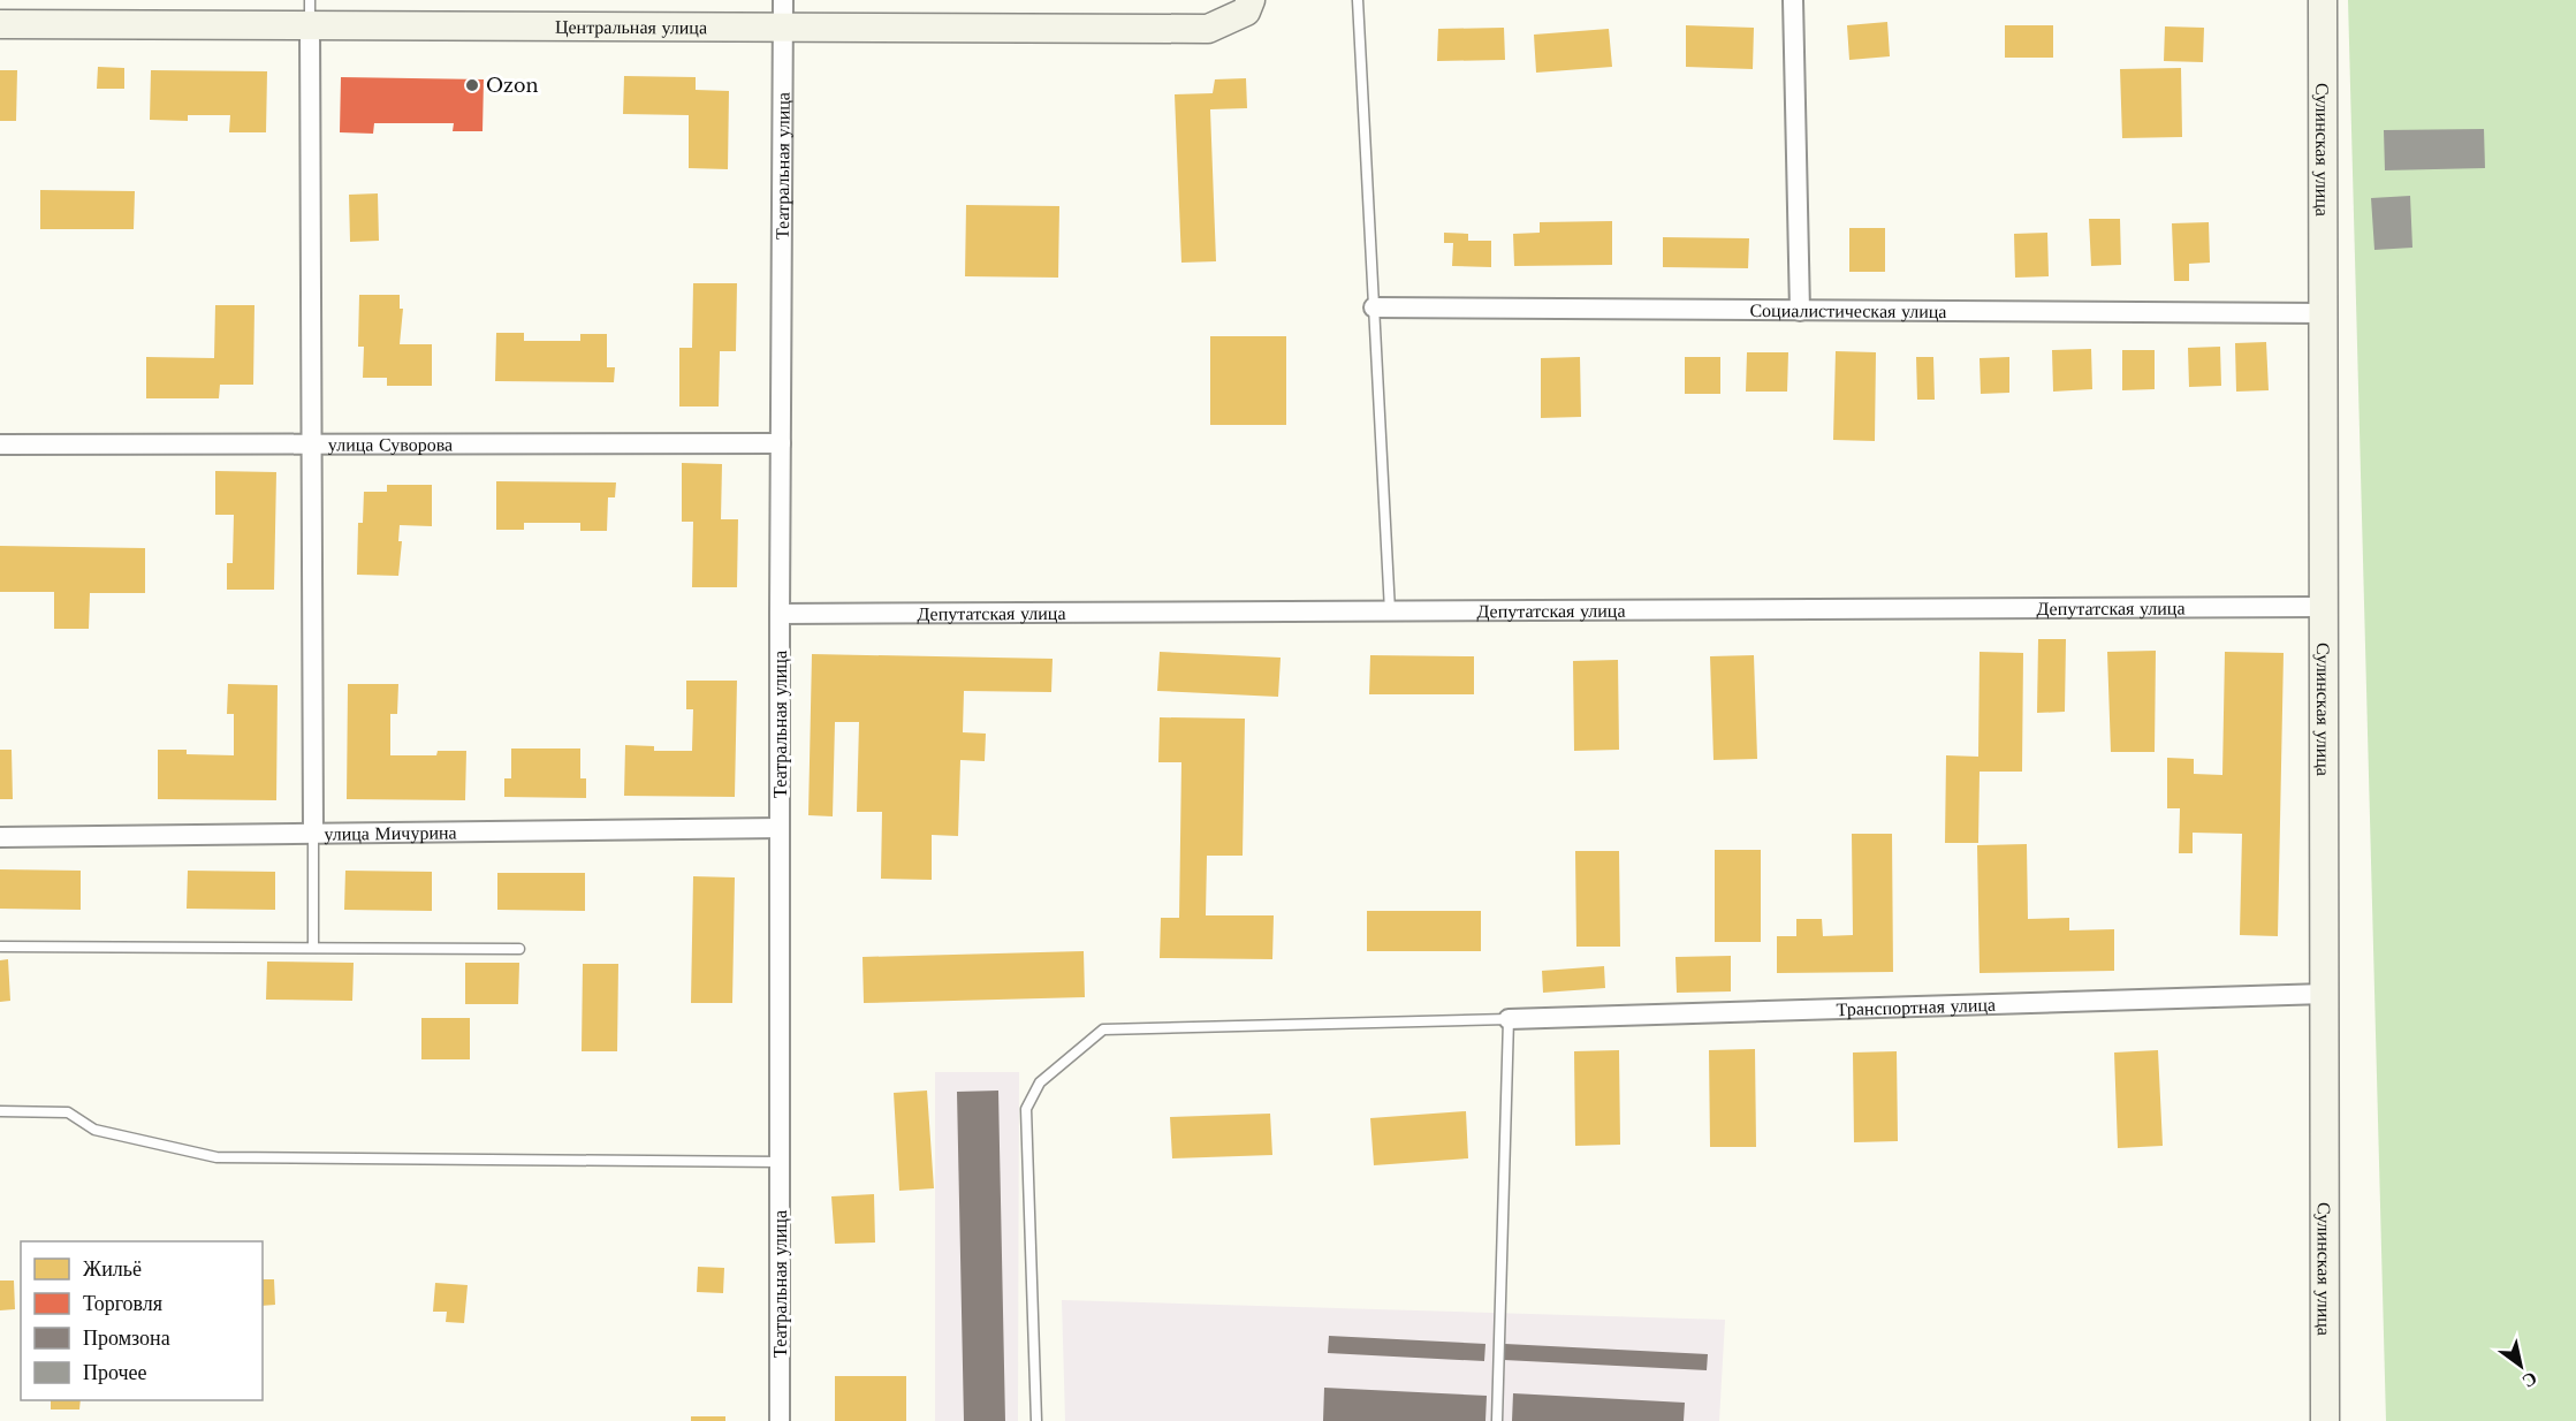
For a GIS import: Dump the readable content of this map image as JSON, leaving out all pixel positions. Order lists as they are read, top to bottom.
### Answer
{
  "streets": {
    "main road": ["Центральная улица", "Сулинская улица"],
    "street": [
      "Театральная улица",
      "Социалистическая улица",
      "улица Суворова",
      "Депутатская улица",
      "улица Мичурина",
      "Транспортная улица"
    ]
  },
  "crossings": [
    ["Центральная улица", "Театральная улица"],
    ["Сулинская улица", "Социалистическая улица"],
    ["Сулинская улица", "Депутатская улица"],
    ["Сулинская улица", "Транспортная улица"],
    ["Театральная улица", "улица Суворова"],
    ["Театральная улица", "Депутатская улица"],
    ["Театральная улица", "улица Мичурина"]
  ],
  "places": ["Ozon"],
  "legend": [
    "Жильё",
    "Торговля",
    "Промзона",
    "Прочее"
  ],
  "north": "bottom right"
}
